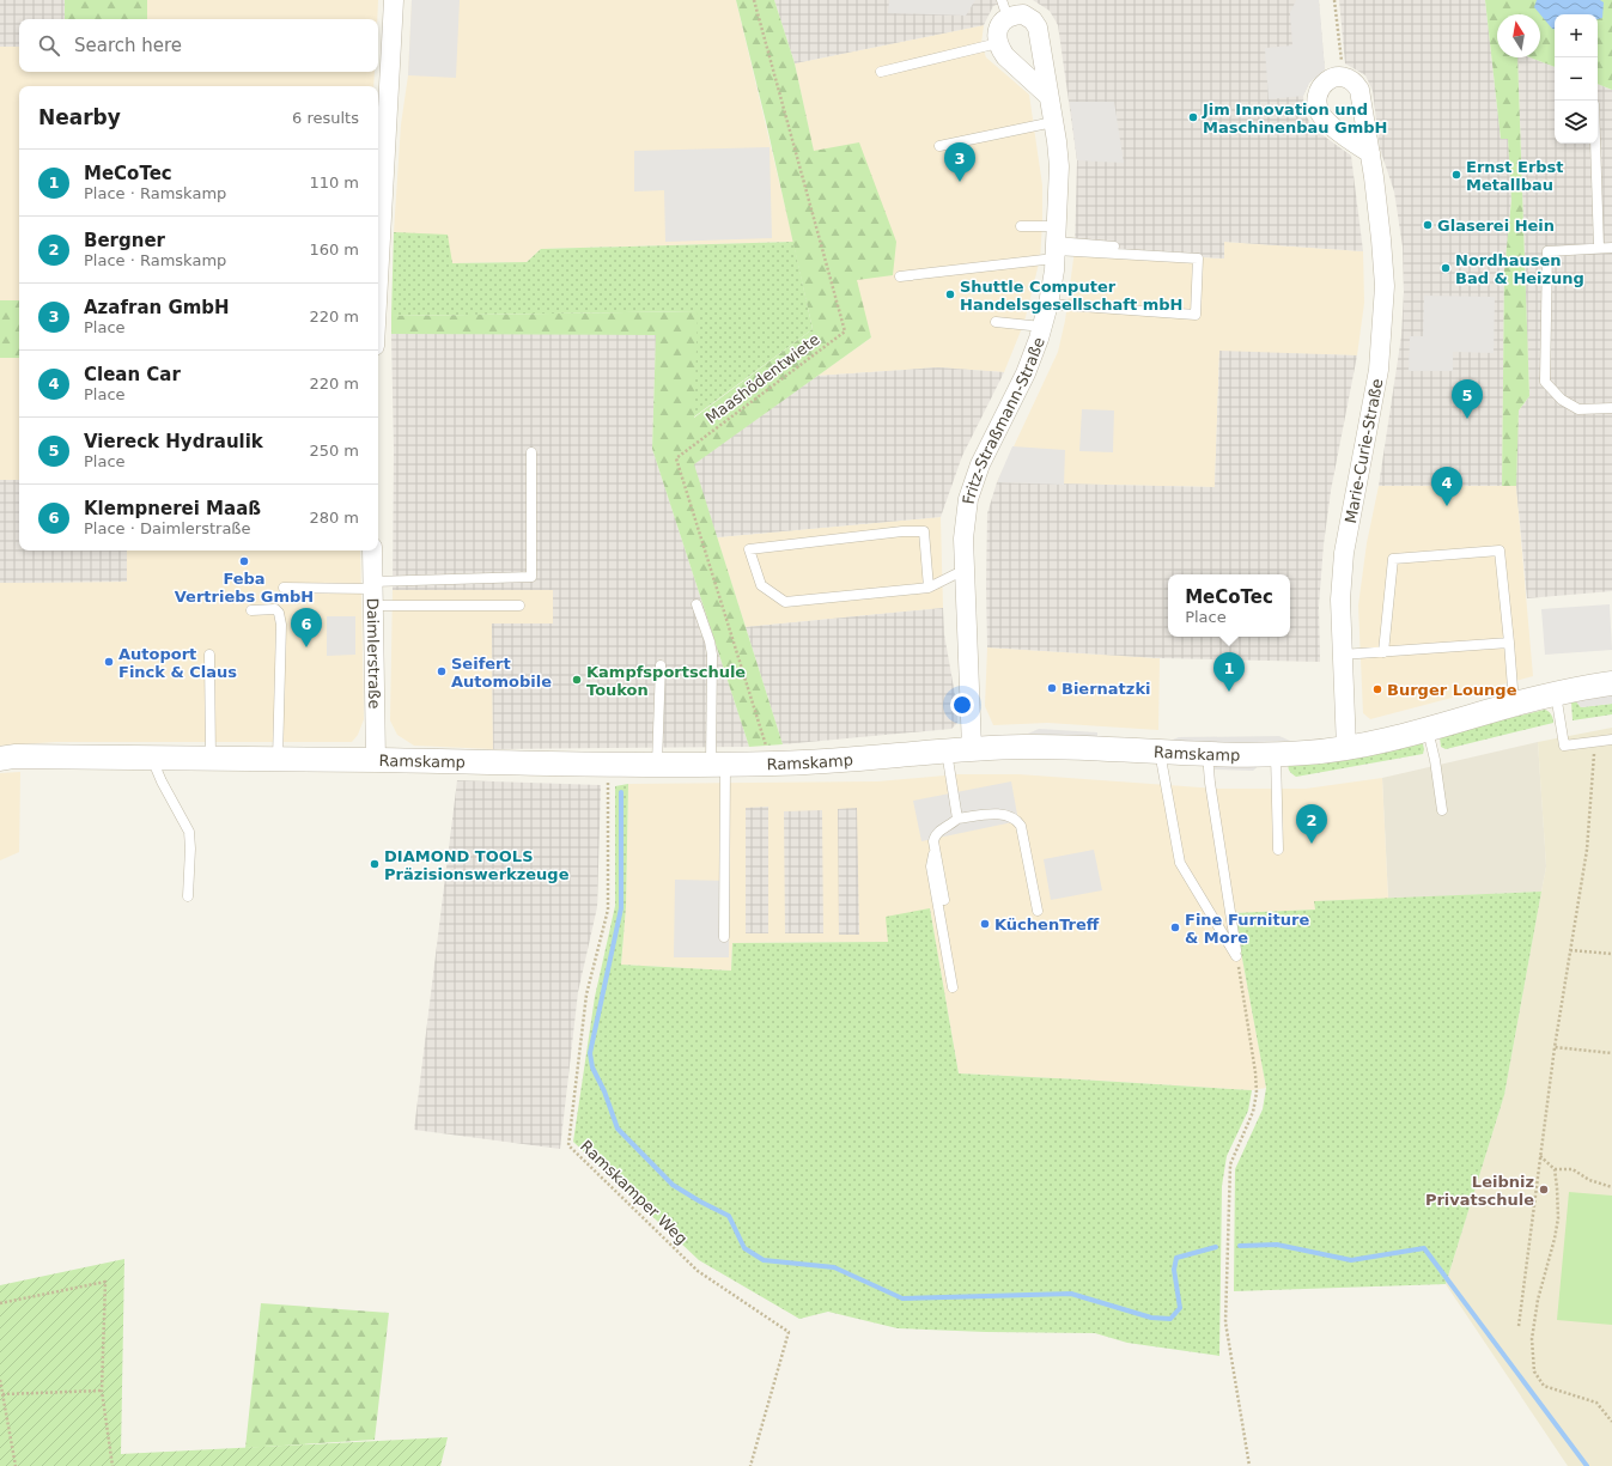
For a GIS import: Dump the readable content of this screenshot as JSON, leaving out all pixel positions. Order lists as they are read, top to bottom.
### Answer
{
  "streets": {
    "street": [
      "Fritz-Straßmann-Straße",
      "Marie-Curie-Straße",
      "Daimlerstraße",
      "Ramskamp"
    ],
    "path": ["Maashödentwiete", "Ramskamper Weg"]
  },
  "crossings": [
    ["Maashödentwiete", "Ramskamp"],
    ["Fritz-Straßmann-Straße", "Ramskamp"],
    ["Marie-Curie-Straße", "Ramskamp"],
    ["Daimlerstraße", "Ramskamp"],
    ["Ramskamp", "Ramskamper Weg"]
  ],
  "places": [
    "Jim Innovation und Maschinenbau GmbH",
    "Ernst Erbst Metallbau",
    "Glaserei Hein",
    "Nordhausen Bad & Heizung",
    "Shuttle Computer Handelsgesellschaft mbH",
    "Feba Vertriebs GmbH",
    "Autoport Finck & Claus",
    "Seifert Automobile",
    "Kampfsportschule Toukon",
    "Biernatzki",
    "Burger Lounge",
    "DIAMOND TOOLS Präzisionswerkzeuge",
    "KüchenTreff",
    "Fine Furniture & More",
    "Leibniz Privatschule"
  ],
  "north": "top",
  "page": {
    "map_buttons": ["+", "−"],
    "search": "Search here",
    "heading": ["Nearby", "6 results"],
    "pins": [
      "3",
      "5",
      "4",
      "6",
      "1",
      "2"
    ],
    "list": [
      {
        "mark": "1",
        "name": "MeCoTec",
        "note": "Place · Ramskamp",
        "value": "110 m"
      },
      {
        "mark": "2",
        "name": "Bergner",
        "note": "Place · Ramskamp",
        "value": "160 m"
      },
      {
        "mark": "3",
        "name": "Azafran GmbH",
        "note": "Place",
        "value": "220 m"
      },
      {
        "mark": "4",
        "name": "Clean Car",
        "note": "Place",
        "value": "220 m"
      },
      {
        "mark": "5",
        "name": "Viereck Hydraulik",
        "note": "Place",
        "value": "250 m"
      },
      {
        "mark": "6",
        "name": "Klempnerei Maaß",
        "note": "Place · Daimlerstraße",
        "value": "280 m"
      }
    ],
    "popup": ["MeCoTec", "Place"]
  }
}
